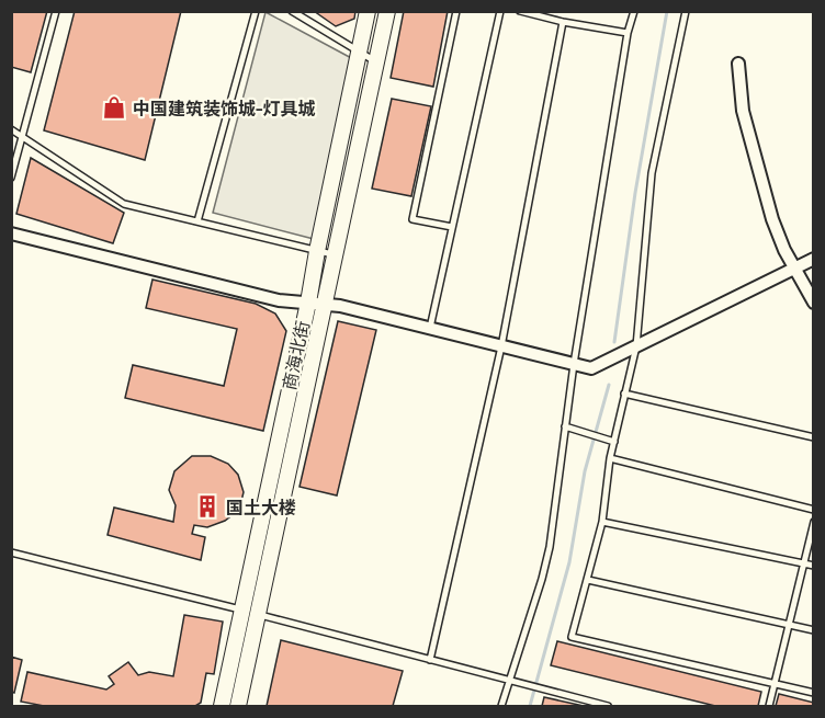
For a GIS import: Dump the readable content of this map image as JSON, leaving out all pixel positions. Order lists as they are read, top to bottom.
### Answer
{
  "streets": {
    "main road": ["商海北街"]
  },
  "places": {
    "shop": ["中国建筑装饰城-灯具城"],
    "building": ["国土大楼"]
  }
}
